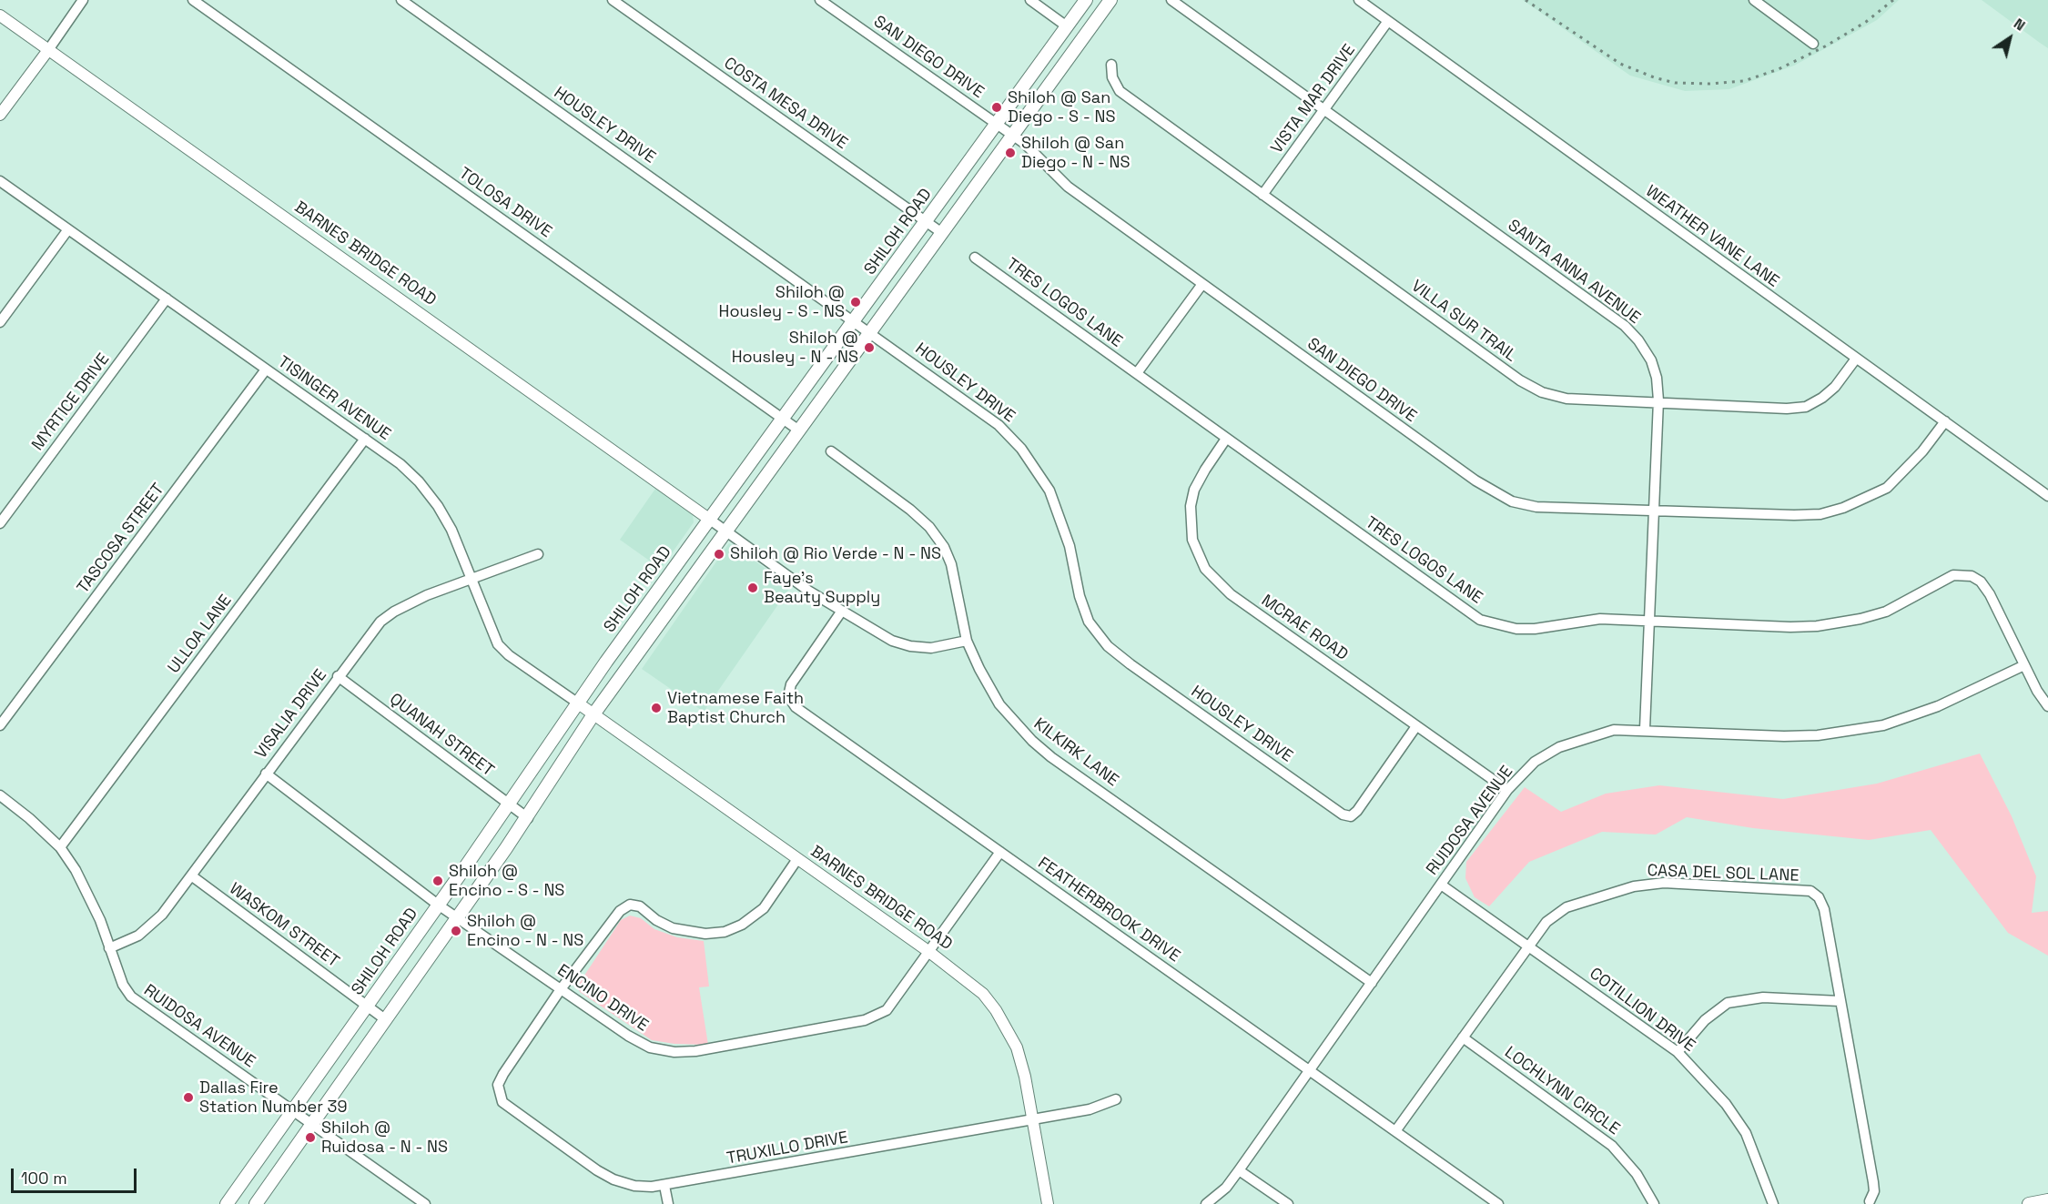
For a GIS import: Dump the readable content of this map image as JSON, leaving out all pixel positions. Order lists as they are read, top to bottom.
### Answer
{
  "streets": {
    "main road": ["SHILOH ROAD"],
    "street": [
      "SAN DIEGO DRIVE",
      "VISTA MAR DRIVE",
      "COSTA MESA DRIVE",
      "HOUSLEY DRIVE",
      "TOLOSA DRIVE",
      "WEATHER VANE LANE",
      "BARNES BRIDGE ROAD",
      "SANTA ANNA AVENUE",
      "TRES LOGOS LANE",
      "VILLA SUR TRAIL",
      "TISINGER AVENUE",
      "MYRTICE DRIVE",
      "TASCOSA STREET",
      "MCRAE ROAD",
      "ULLOA LANE",
      "VISALIA DRIVE",
      "QUANAH STREET",
      "KILKIRK LANE",
      "RUIDOSA AVENUE",
      "CASA DEL SOL LANE",
      "FEATHERBROOK DRIVE",
      "WASKOM STREET",
      "ENCINO DRIVE",
      "COTILLION DRIVE",
      "LOCHLYNN CIRCLE",
      "TRUXILLO DRIVE"
    ]
  },
  "crossings": [
    ["SAN DIEGO DRIVE", "SHILOH ROAD"],
    ["SAN DIEGO DRIVE", "WEATHER VANE LANE"],
    ["SAN DIEGO DRIVE", "SANTA ANNA AVENUE"],
    ["VISTA MAR DRIVE", "WEATHER VANE LANE"],
    ["VISTA MAR DRIVE", "SANTA ANNA AVENUE"],
    ["VISTA MAR DRIVE", "VILLA SUR TRAIL"],
    ["COSTA MESA DRIVE", "SHILOH ROAD"],
    ["HOUSLEY DRIVE", "SHILOH ROAD"],
    ["HOUSLEY DRIVE", "MCRAE ROAD"],
    ["TOLOSA DRIVE", "SHILOH ROAD"],
    ["SHILOH ROAD", "BARNES BRIDGE ROAD"],
    ["SHILOH ROAD", "TISINGER AVENUE"],
    ["SHILOH ROAD", "QUANAH STREET"],
    ["SHILOH ROAD", "RUIDOSA AVENUE"],
    ["SHILOH ROAD", "WASKOM STREET"],
    ["SHILOH ROAD", "ENCINO DRIVE"],
    ["WEATHER VANE LANE", "VILLA SUR TRAIL"],
    ["BARNES BRIDGE ROAD", "TISINGER AVENUE"],
    ["BARNES BRIDGE ROAD", "ENCINO DRIVE"],
    ["BARNES BRIDGE ROAD", "TRUXILLO DRIVE"],
    ["SANTA ANNA AVENUE", "TRES LOGOS LANE"],
    ["SANTA ANNA AVENUE", "VILLA SUR TRAIL"],
    ["SANTA ANNA AVENUE", "RUIDOSA AVENUE"],
    ["TRES LOGOS LANE", "MCRAE ROAD"],
    ["TRES LOGOS LANE", "RUIDOSA AVENUE"],
    ["TISINGER AVENUE", "MYRTICE DRIVE"],
    ["TISINGER AVENUE", "TASCOSA STREET"],
    ["TISINGER AVENUE", "ULLOA LANE"],
    ["TISINGER AVENUE", "VISALIA DRIVE"],
    ["MCRAE ROAD", "RUIDOSA AVENUE"],
    ["ULLOA LANE", "RUIDOSA AVENUE"],
    ["VISALIA DRIVE", "QUANAH STREET"],
    ["VISALIA DRIVE", "RUIDOSA AVENUE"],
    ["VISALIA DRIVE", "WASKOM STREET"],
    ["VISALIA DRIVE", "ENCINO DRIVE"],
    ["KILKIRK LANE", "RUIDOSA AVENUE"],
    ["RUIDOSA AVENUE", "FEATHERBROOK DRIVE"],
    ["RUIDOSA AVENUE", "COTILLION DRIVE"],
    ["CASA DEL SOL LANE", "FEATHERBROOK DRIVE"],
    ["CASA DEL SOL LANE", "COTILLION DRIVE"],
    ["CASA DEL SOL LANE", "LOCHLYNN CIRCLE"],
    ["FEATHERBROOK DRIVE", "ENCINO DRIVE"],
    ["ENCINO DRIVE", "TRUXILLO DRIVE"]
  ],
  "places": [
    "Shiloh @ San Diego - S - NS",
    "Shiloh @ San Diego - N - NS",
    "Shiloh @ Housley - S - NS",
    "Shiloh @ Housley - N - NS",
    "Shiloh @ Rio Verde - N - NS",
    "Faye's Beauty Supply",
    "Vietnamese Faith Baptist Church",
    "Shiloh @ Encino - S - NS",
    "Shiloh @ Encino - N - NS",
    "Dallas Fire Station Number 39",
    "Shiloh @ Ruidosa - N - NS"
  ],
  "scale_bar": "100 m",
  "north": "top right"
}
